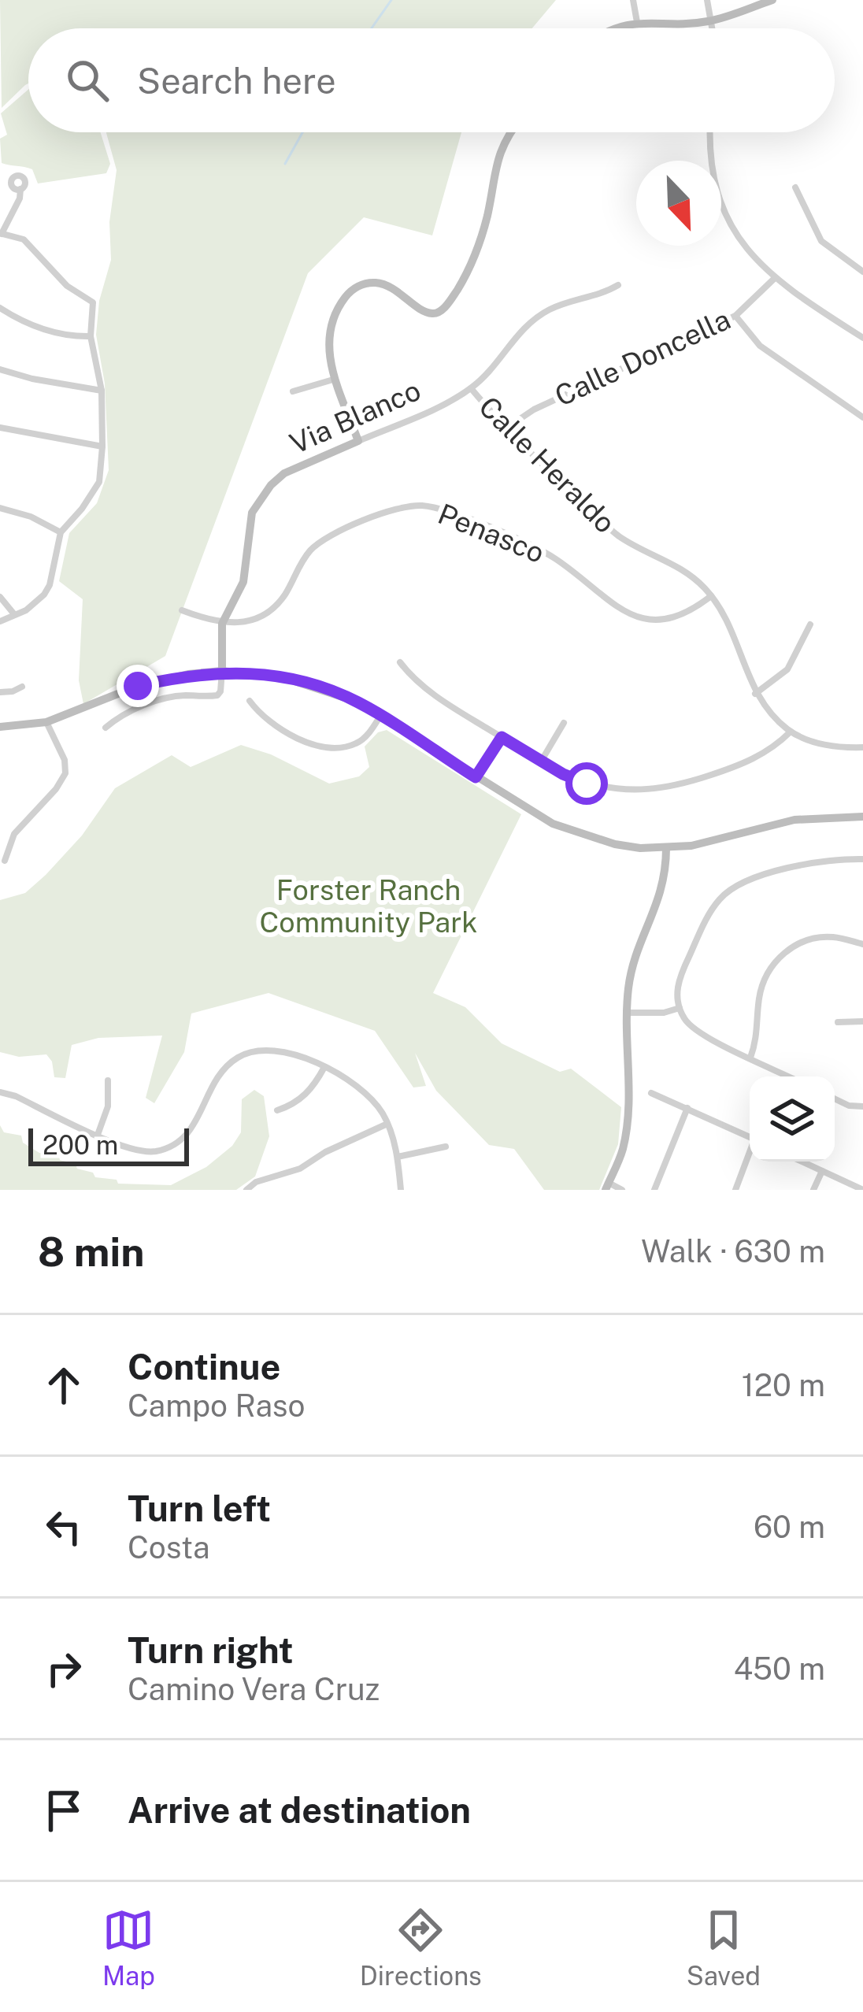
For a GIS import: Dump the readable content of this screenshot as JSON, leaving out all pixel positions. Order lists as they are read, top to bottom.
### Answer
{
  "streets": {
    "street": [
      "Calle Doncella",
      "Via Blanco",
      "Calle Heraldo",
      "Penasco"
    ]
  },
  "crossings": [
    ["Calle Doncella", "Calle Heraldo"],
    ["Via Blanco", "Calle Heraldo"],
    ["Via Blanco", "Penasco"],
    ["Calle Heraldo", "Penasco"]
  ],
  "parks": ["Forster Ranch Community Park"],
  "scale_bar": "200 m",
  "north": "bottom right",
  "page": {
    "search": "Search here",
    "scale": "200 m",
    "heading": ["8 min", "Walk · 630 m"],
    "list": [
      ["Continue", "Campo Raso", "120 m"],
      ["Turn left", "Costa", "60 m"],
      ["Turn right", "Camino Vera Cruz", "450 m"],
      "Arrive at destination"
    ],
    "nav": ["Map", "Directions", "Saved"]
  }
}
